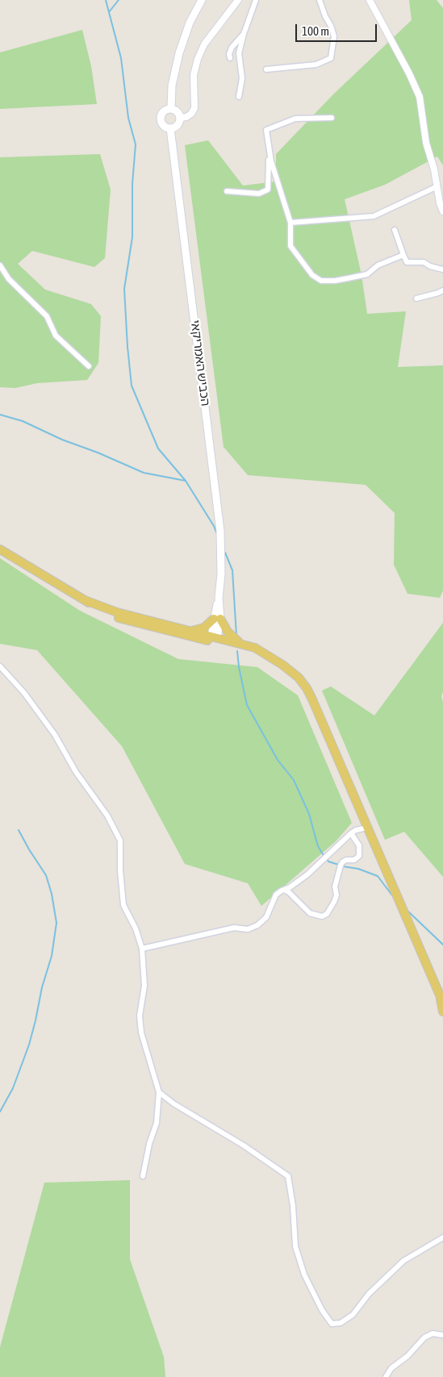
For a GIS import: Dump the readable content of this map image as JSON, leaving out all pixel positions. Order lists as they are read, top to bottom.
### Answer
{
  "streets": {
    "main road": ["הכביש האמריקאי"]
  },
  "scale_bar": "100 m"
}
